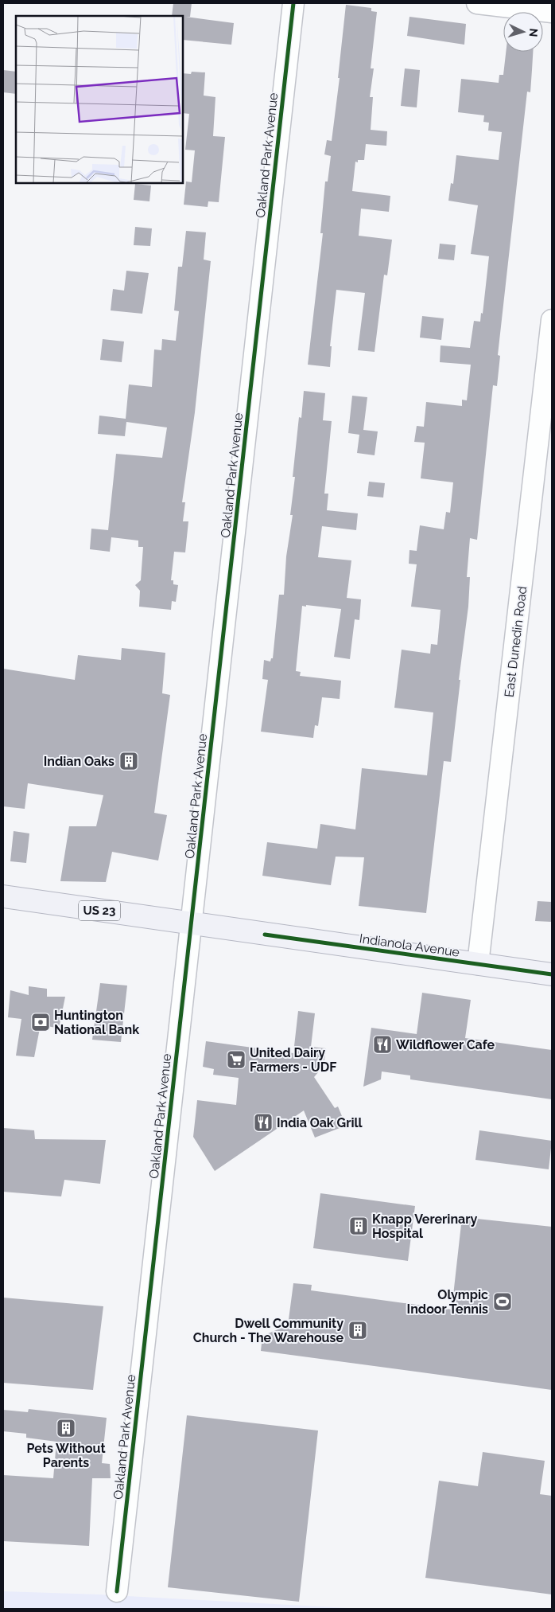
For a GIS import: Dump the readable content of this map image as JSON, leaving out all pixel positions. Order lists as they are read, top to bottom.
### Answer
{
  "streets": {
    "main road": ["US 23", "Indianola Avenue"],
    "street": ["Oakland Park Avenue", "East Dunedin Road"]
  },
  "crossings": [
    ["Oakland Park Avenue", "Indianola Avenue"],
    ["East Dunedin Road", "Indianola Avenue"]
  ],
  "places": {
    "building": [
      "Indian Oaks",
      "Knapp Vererinary Hospital",
      "Dwell Community Church - The Warehouse",
      "Pets Without Parents"
    ],
    "bank": ["Huntington National Bank"],
    "restaurant": ["Wildflower Cafe", "India Oak Grill"],
    "supermarket": ["United Dairy Farmers - UDF"],
    "sports": ["Olympic Indoor Tennis"]
  },
  "north": "right"
}
